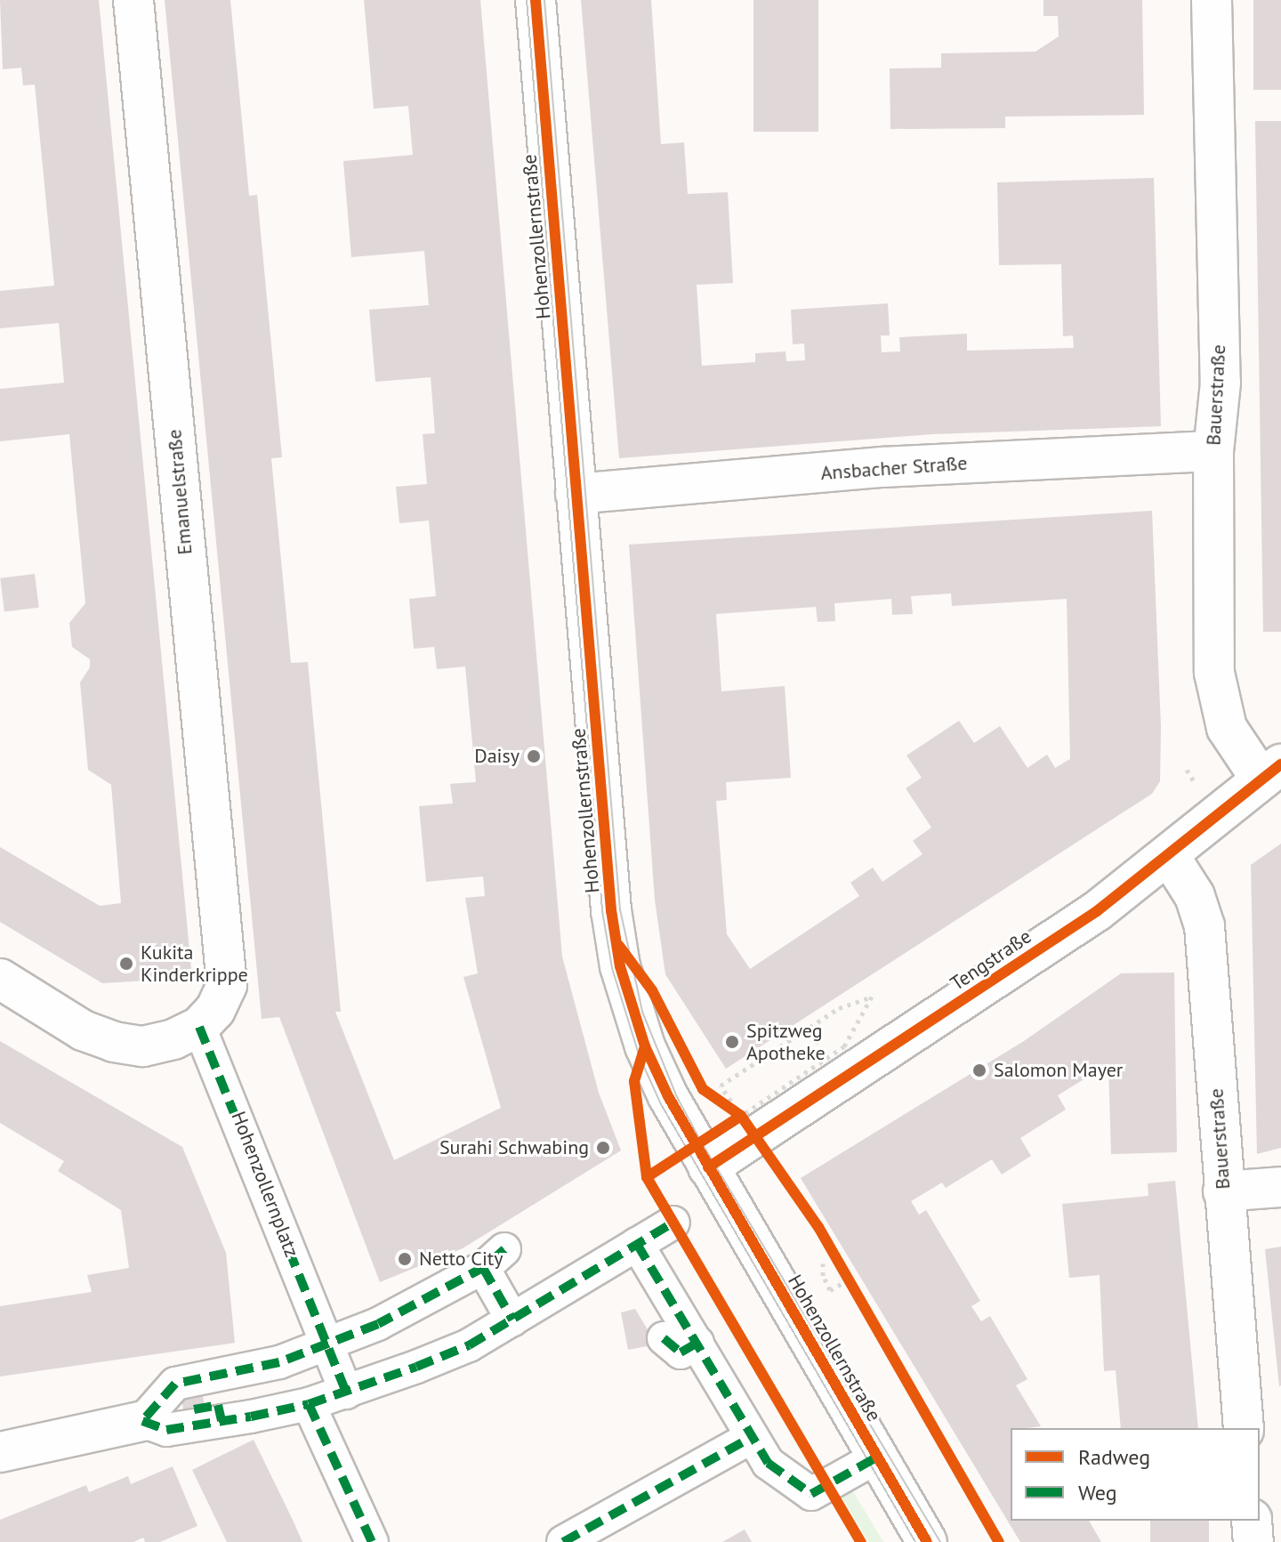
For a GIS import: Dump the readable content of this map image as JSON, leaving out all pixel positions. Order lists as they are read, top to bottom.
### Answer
{
  "streets": {
    "street": [
      "Hohenzollernstraße",
      "Bauerstraße",
      "Ansbacher Straße",
      "Emanuelstraße",
      "Tengstraße",
      "Hohenzollernplatz"
    ]
  },
  "crossings": [
    ["Hohenzollernstraße", "Ansbacher Straße"],
    ["Hohenzollernstraße", "Tengstraße"],
    ["Bauerstraße", "Ansbacher Straße"],
    ["Bauerstraße", "Tengstraße"],
    ["Emanuelstraße", "Hohenzollernplatz"]
  ],
  "places": [
    "Daisy",
    "Kukita Kinderkrippe",
    "Spitzweg Apotheke",
    "Salomon Mayer",
    "Surahi Schwabing",
    "Netto City"
  ],
  "legend": ["Radweg", "Weg"]
}
